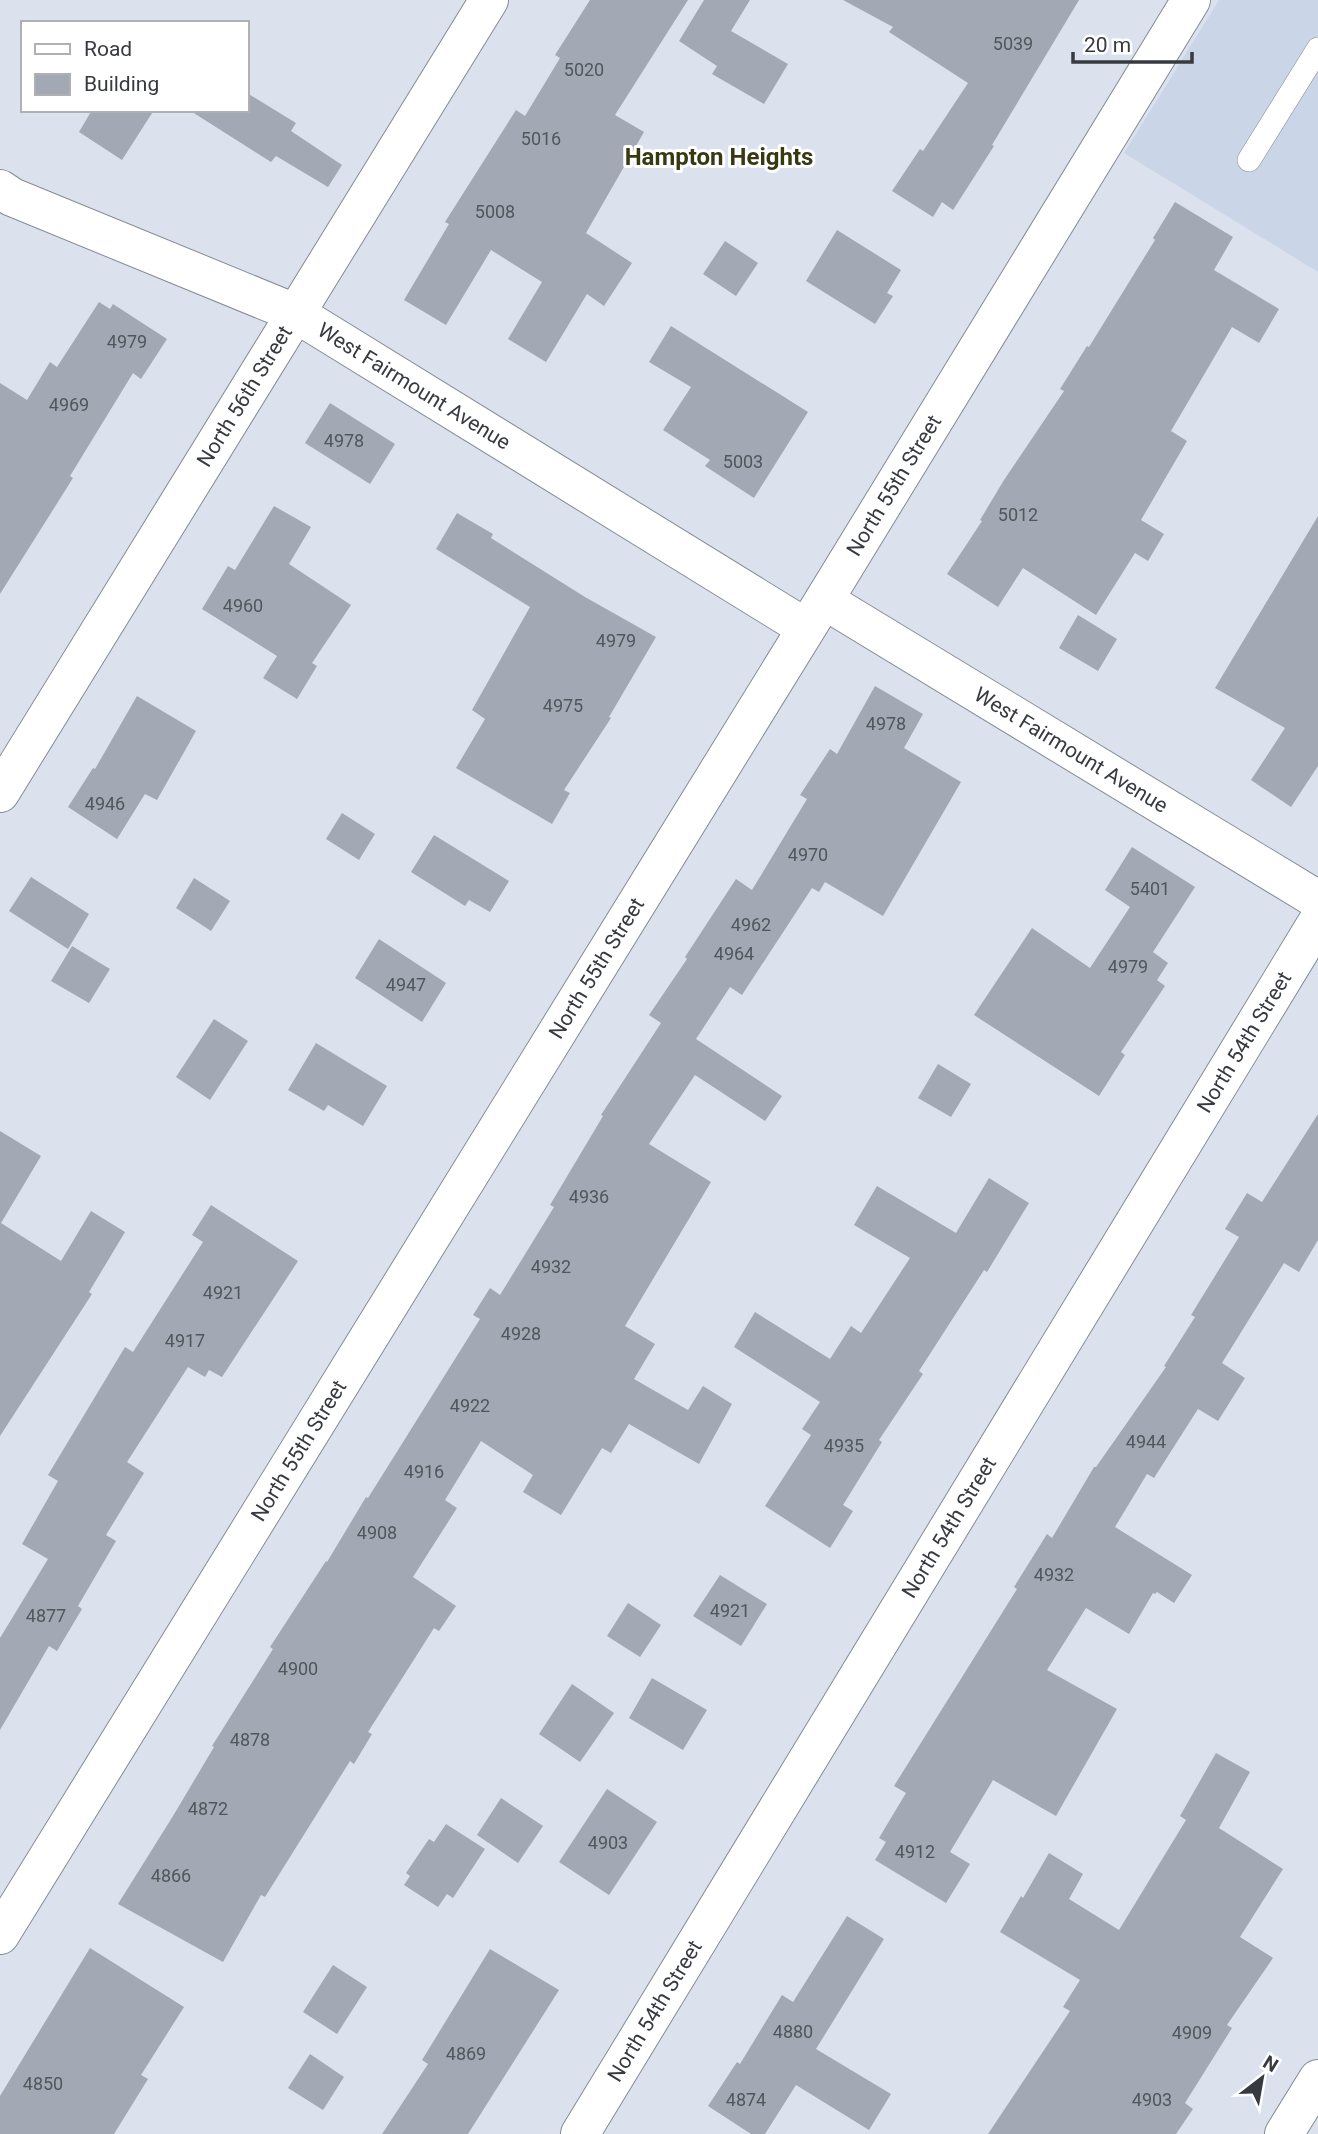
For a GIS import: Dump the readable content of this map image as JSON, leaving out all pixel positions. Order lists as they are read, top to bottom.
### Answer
{
  "streets": {
    "street": [
      "West Fairmount Avenue",
      "North 56th Street",
      "North 55th Street",
      "North 54th Street"
    ]
  },
  "crossings": [
    ["West Fairmount Avenue", "North 56th Street"],
    ["West Fairmount Avenue", "North 55th Street"]
  ],
  "districts": ["Hampton Heights"],
  "house_numbers": [
    "5039",
    "5020",
    "5016",
    "5008",
    "4979",
    "4969",
    "4978",
    "5003",
    "5012",
    "4960",
    "4979",
    "4975",
    "4978",
    "4946",
    "4970",
    "5401",
    "4962",
    "4964",
    "4979",
    "4947",
    "4936",
    "4932",
    "4921",
    "4928",
    "4917",
    "4922",
    "4944",
    "4935",
    "4916",
    "4908",
    "4932",
    "4921",
    "4877",
    "4900",
    "4878",
    "4872",
    "4903",
    "4912",
    "4866",
    "4880",
    "4909",
    "4869",
    "4850",
    "4874",
    "4903"
  ],
  "legend": ["Road", "Building"],
  "scale_bar": "20 m",
  "north": "top right"
}
